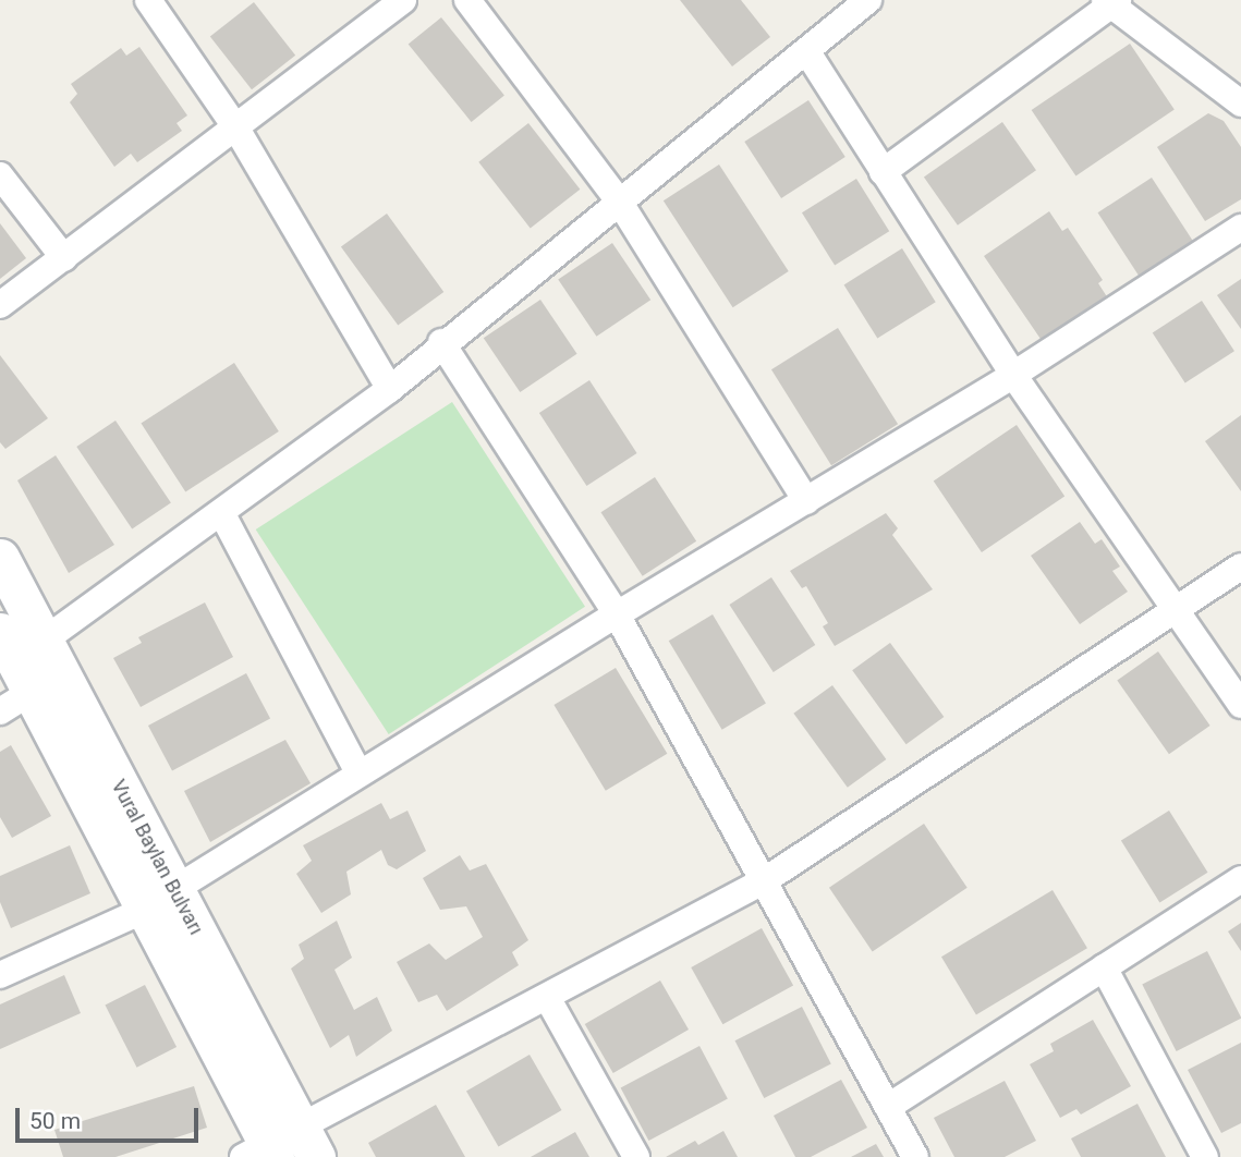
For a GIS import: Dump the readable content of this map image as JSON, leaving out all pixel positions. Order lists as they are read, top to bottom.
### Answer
{
  "streets": {
    "main road": ["Vural Baylan Bulvarı"]
  },
  "scale_bar": "50 m"
}
